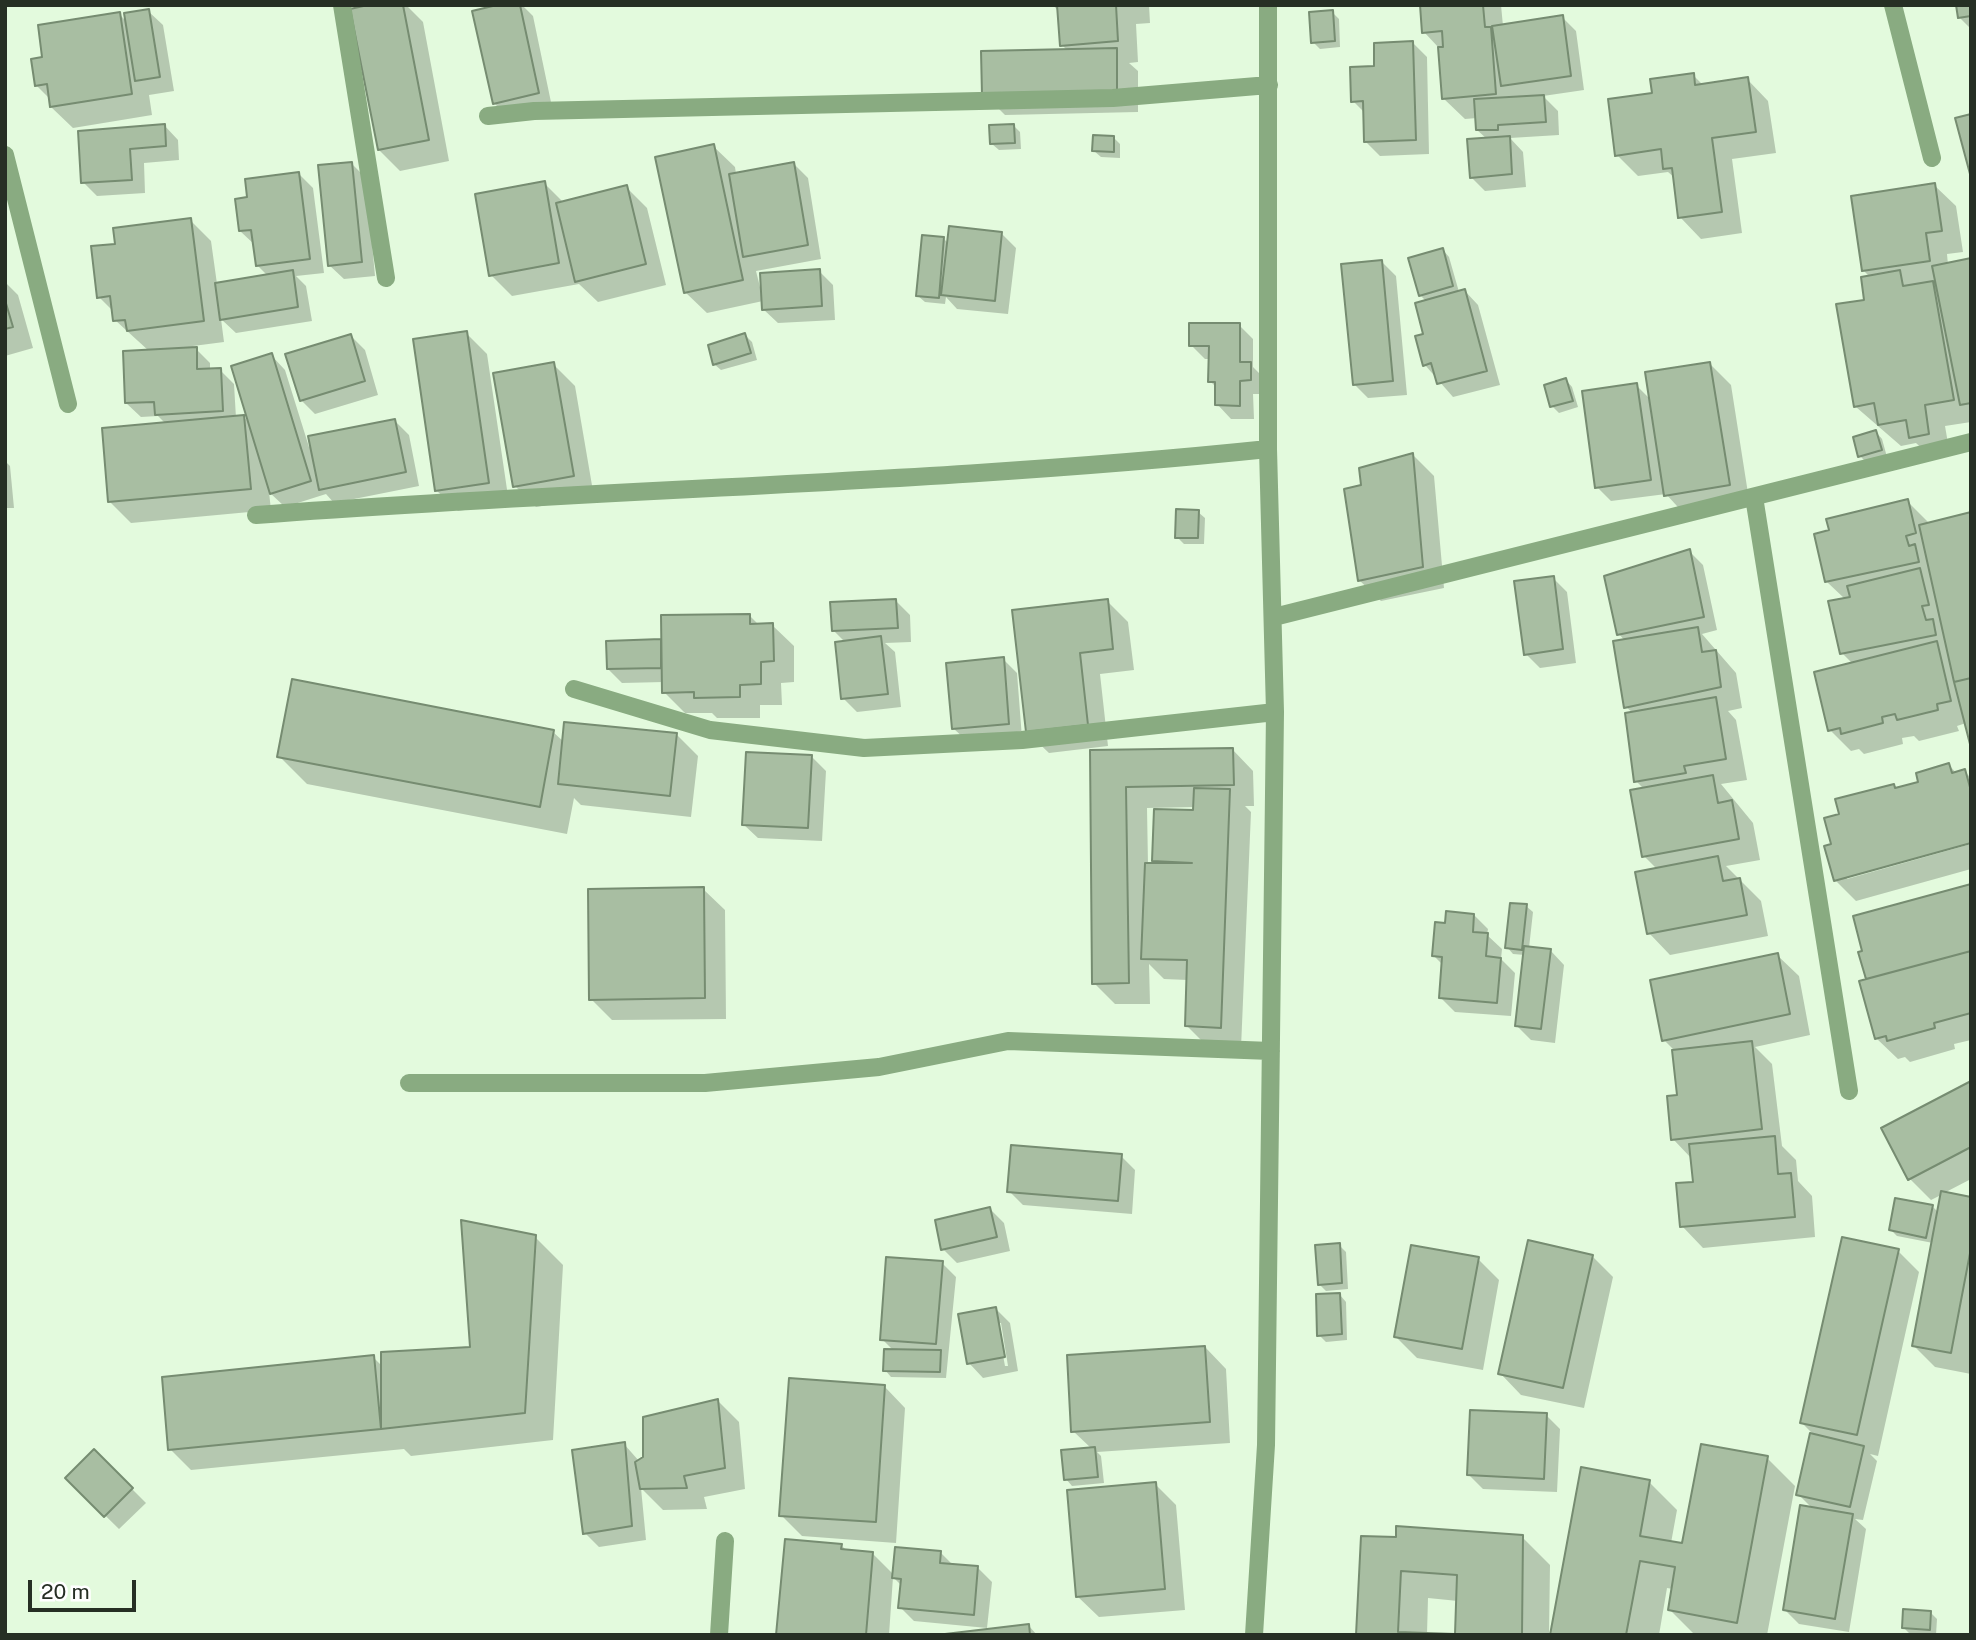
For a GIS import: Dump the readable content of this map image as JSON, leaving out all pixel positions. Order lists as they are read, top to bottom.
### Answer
{
  "scale_bar": "20 m"
}
